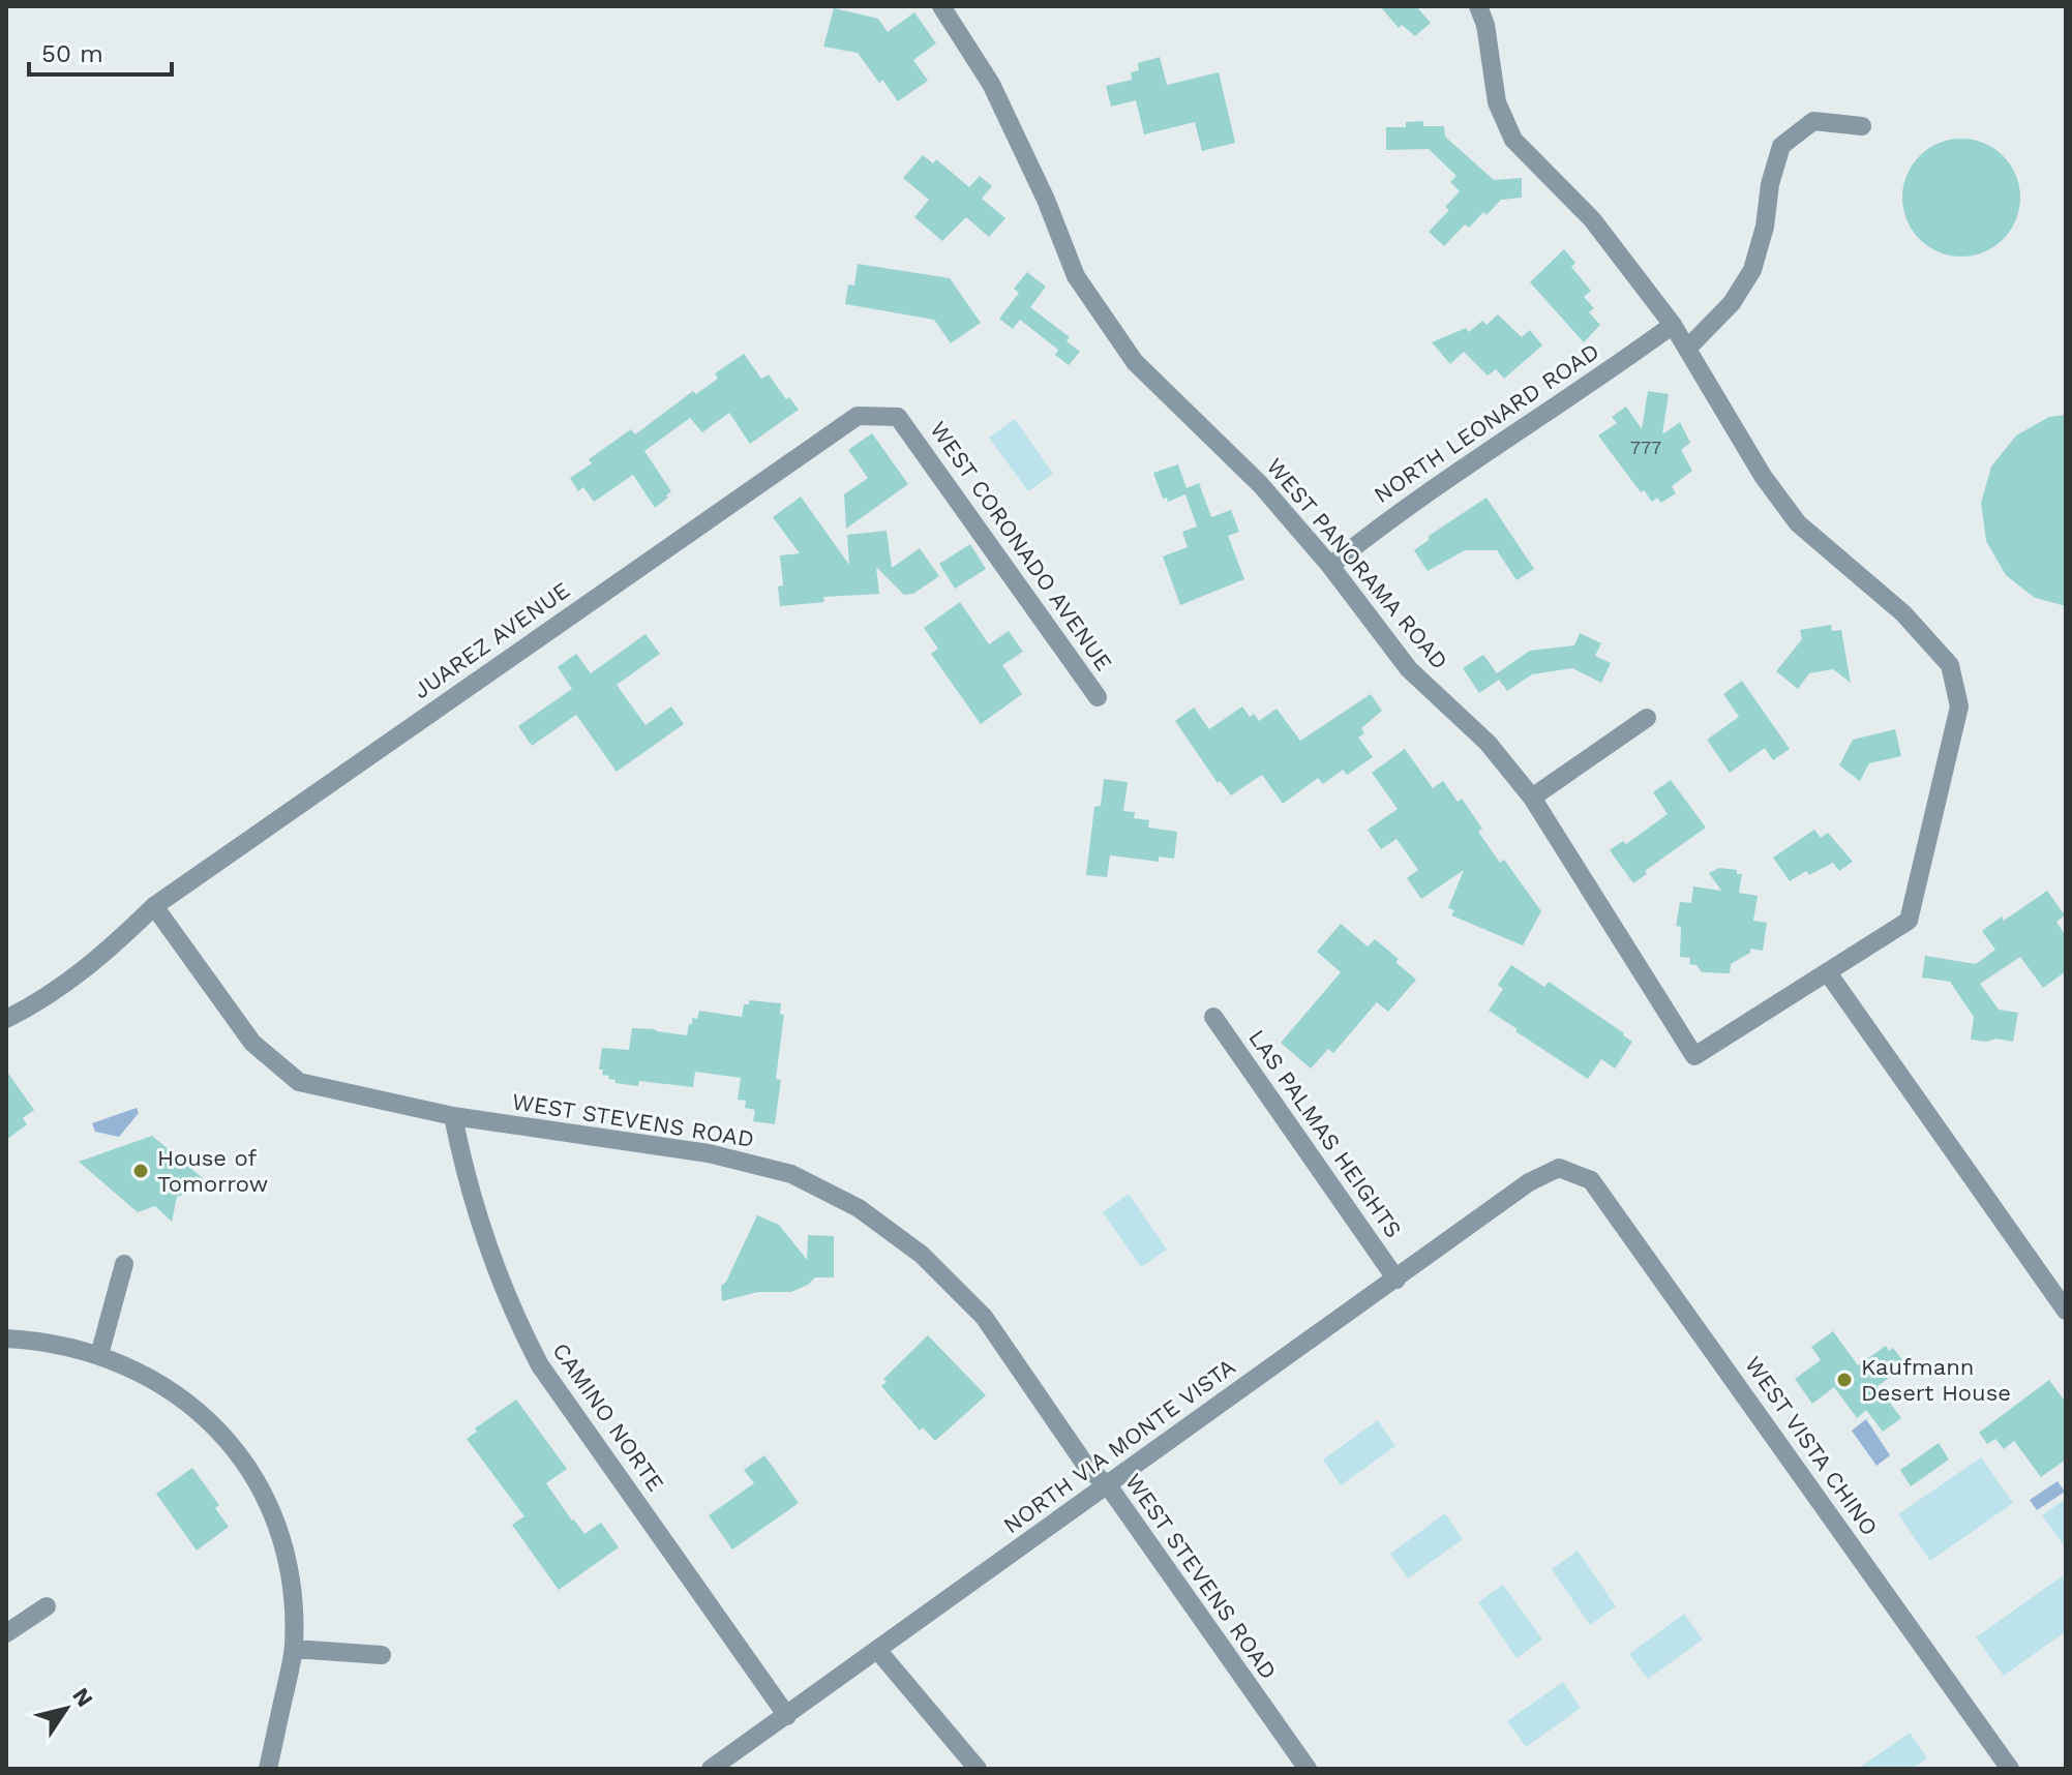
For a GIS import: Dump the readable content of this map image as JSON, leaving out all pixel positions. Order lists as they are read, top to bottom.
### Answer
{
  "streets": {
    "street": [
      "NORTH LEONARD ROAD",
      "WEST CORONADO AVENUE",
      "WEST PANORAMA ROAD",
      "JUAREZ AVENUE",
      "WEST STEVENS ROAD",
      "LAS PALMAS HEIGHTS",
      "CAMINO NORTE",
      "NORTH VIA MONTE VISTA",
      "WEST VISTA CHINO"
    ]
  },
  "crossings": [
    ["NORTH LEONARD ROAD", "WEST PANORAMA ROAD"],
    ["WEST CORONADO AVENUE", "JUAREZ AVENUE"],
    ["JUAREZ AVENUE", "WEST STEVENS ROAD"],
    ["WEST STEVENS ROAD", "CAMINO NORTE"],
    ["WEST STEVENS ROAD", "NORTH VIA MONTE VISTA"],
    ["LAS PALMAS HEIGHTS", "NORTH VIA MONTE VISTA"],
    ["CAMINO NORTE", "NORTH VIA MONTE VISTA"],
    ["NORTH VIA MONTE VISTA", "WEST VISTA CHINO"]
  ],
  "places": ["House of Tomorrow", "Kaufmann Desert House"],
  "house_numbers": ["777"],
  "scale_bar": "50 m",
  "north": "top right"
}
